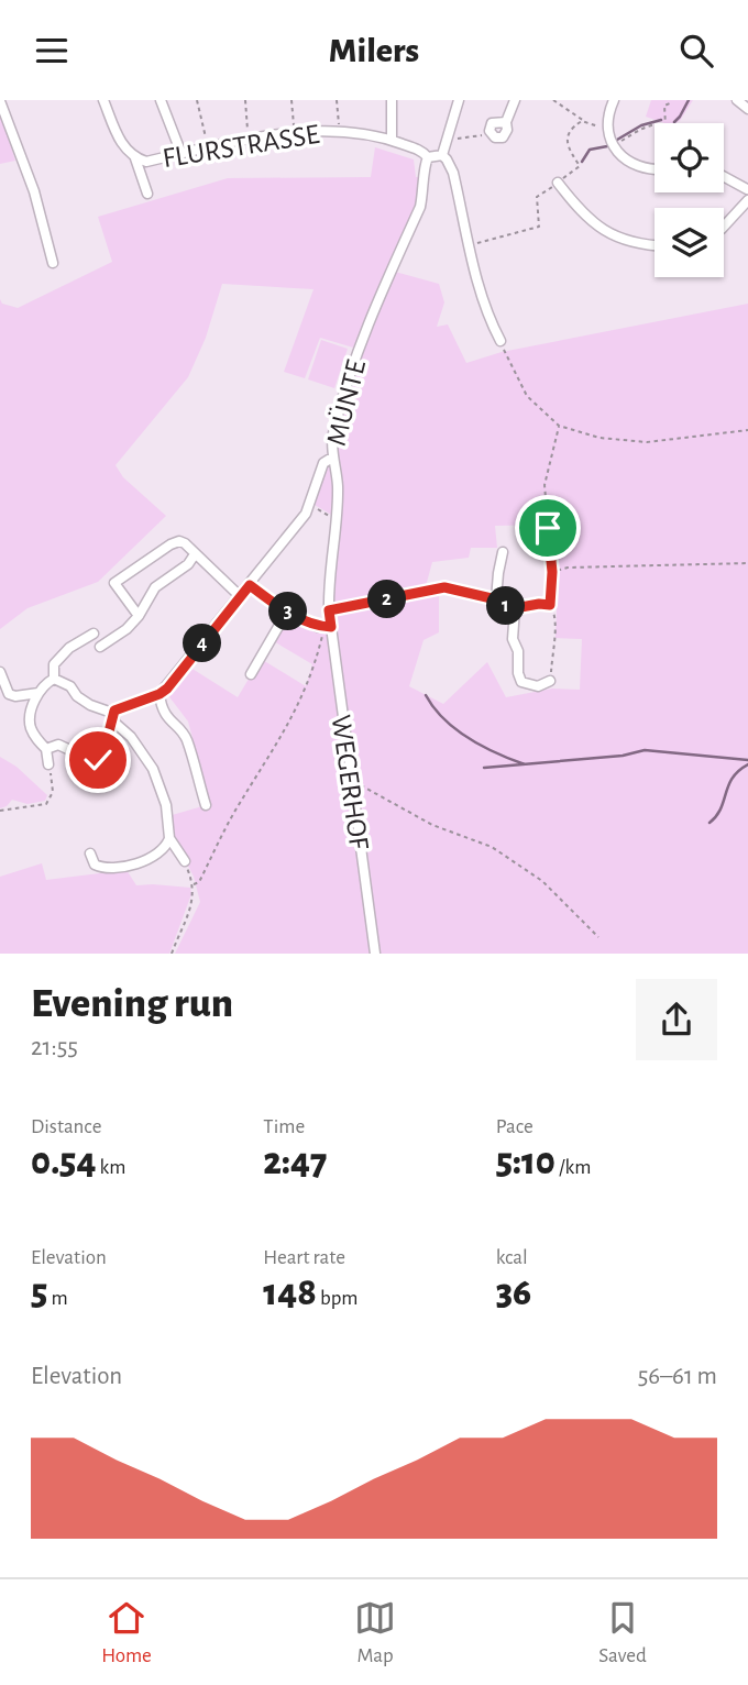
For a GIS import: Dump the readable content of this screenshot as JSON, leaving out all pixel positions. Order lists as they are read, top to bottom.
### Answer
{
  "streets": {
    "street": ["FLURSTRASSE", "MÜNTE", "WEGERHOF"]
  },
  "crossings": [
    ["FLURSTRASSE", "MÜNTE"],
    ["MÜNTE", "WEGERHOF"]
  ],
  "page": {
    "header": "Milers",
    "pins": [
      "2",
      "1",
      "3",
      "4"
    ],
    "heading": ["Evening run", "21:55"],
    "stats": [
      ["Distance", "0.54 km"],
      ["Time", "2:47"],
      ["Pace", "5:10 /km"],
      ["Elevation", "5 m"],
      ["Heart rate", "148 bpm"],
      ["kcal", "36"]
    ],
    "chart": ["Elevation", "56–61 m"],
    "tabs": ["Home", "Map", "Saved"]
  }
}
